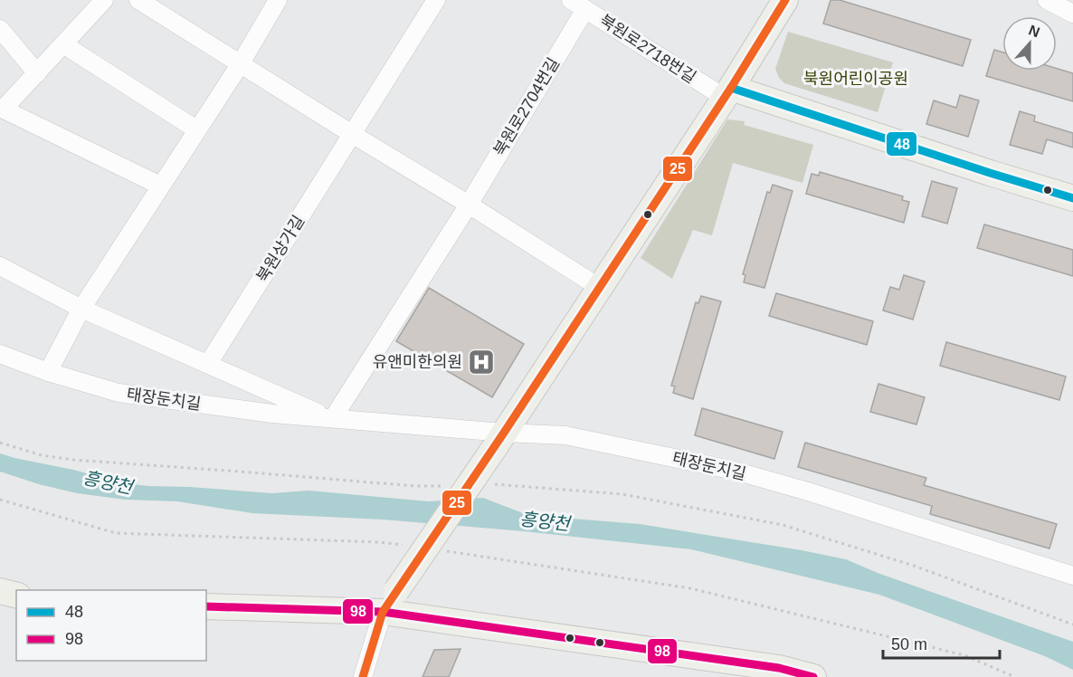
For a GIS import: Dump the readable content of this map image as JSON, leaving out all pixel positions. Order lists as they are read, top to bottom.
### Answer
{
  "streets": {
    "street": [
      "북원로2718번길",
      "북원로2704번길",
      "북원상가길",
      "태장둔치길"
    ]
  },
  "crossings": [
    ["북원로2718번길", "북원로2704번길"]
  ],
  "water": ["흥양천"],
  "parks": ["북원어린이공원"],
  "places": {
    "hospital": ["유앤미한의원"]
  },
  "lines": ["transit line 25", "transit line 48", "transit line 98"],
  "legend": ["48", "98"],
  "scale_bar": "50 m",
  "north": "top"
}
